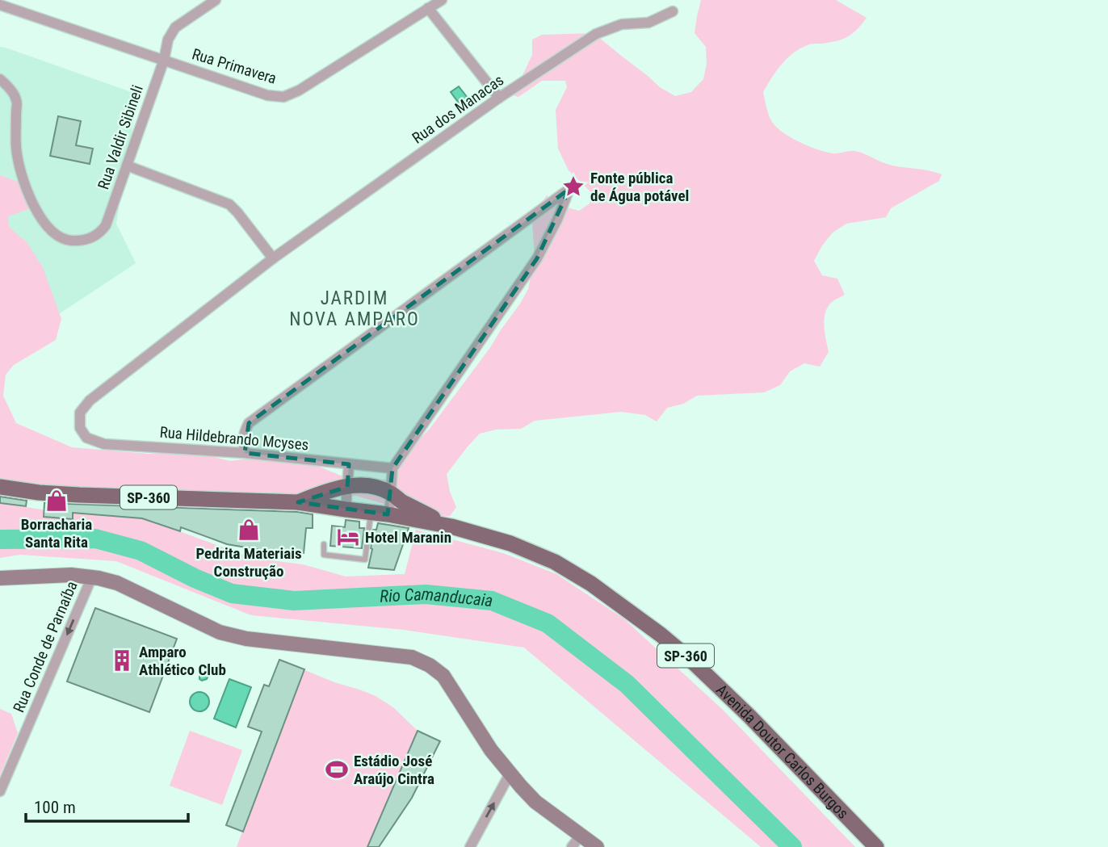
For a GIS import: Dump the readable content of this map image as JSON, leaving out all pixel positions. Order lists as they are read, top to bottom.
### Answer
{
  "streets": {
    "main road": ["SP-360", "Avenida Doutor Carlos Burgos"],
    "street": [
      "Rua Primavera",
      "Rua dos Manacas",
      "Rua Valdir Sibineli",
      "Rua Hildebrando Mcyses",
      "Rua Conde de Parnaíba"
    ]
  },
  "crossings": [
    ["Rua Primavera", "Rua Valdir Sibineli"],
    ["Rua dos Manacas", "Rua Hildebrando Mcyses"]
  ],
  "one_way": ["Rua Conde de Parnaíba"],
  "districts": ["JARDIM NOVA AMPARO"],
  "water": ["Rio Camanducaia"],
  "places": {
    "place": ["Fonte pública de Água potável"],
    "shop": ["Borracharia Santa Rita", "Pedrita Materiais Construção"],
    "hotel": ["Hotel Maranin"],
    "building": ["Amparo Athlético Club"],
    "sports": ["Estádio José Araújo Cintra"]
  },
  "scale_bar": "100 m"
}
